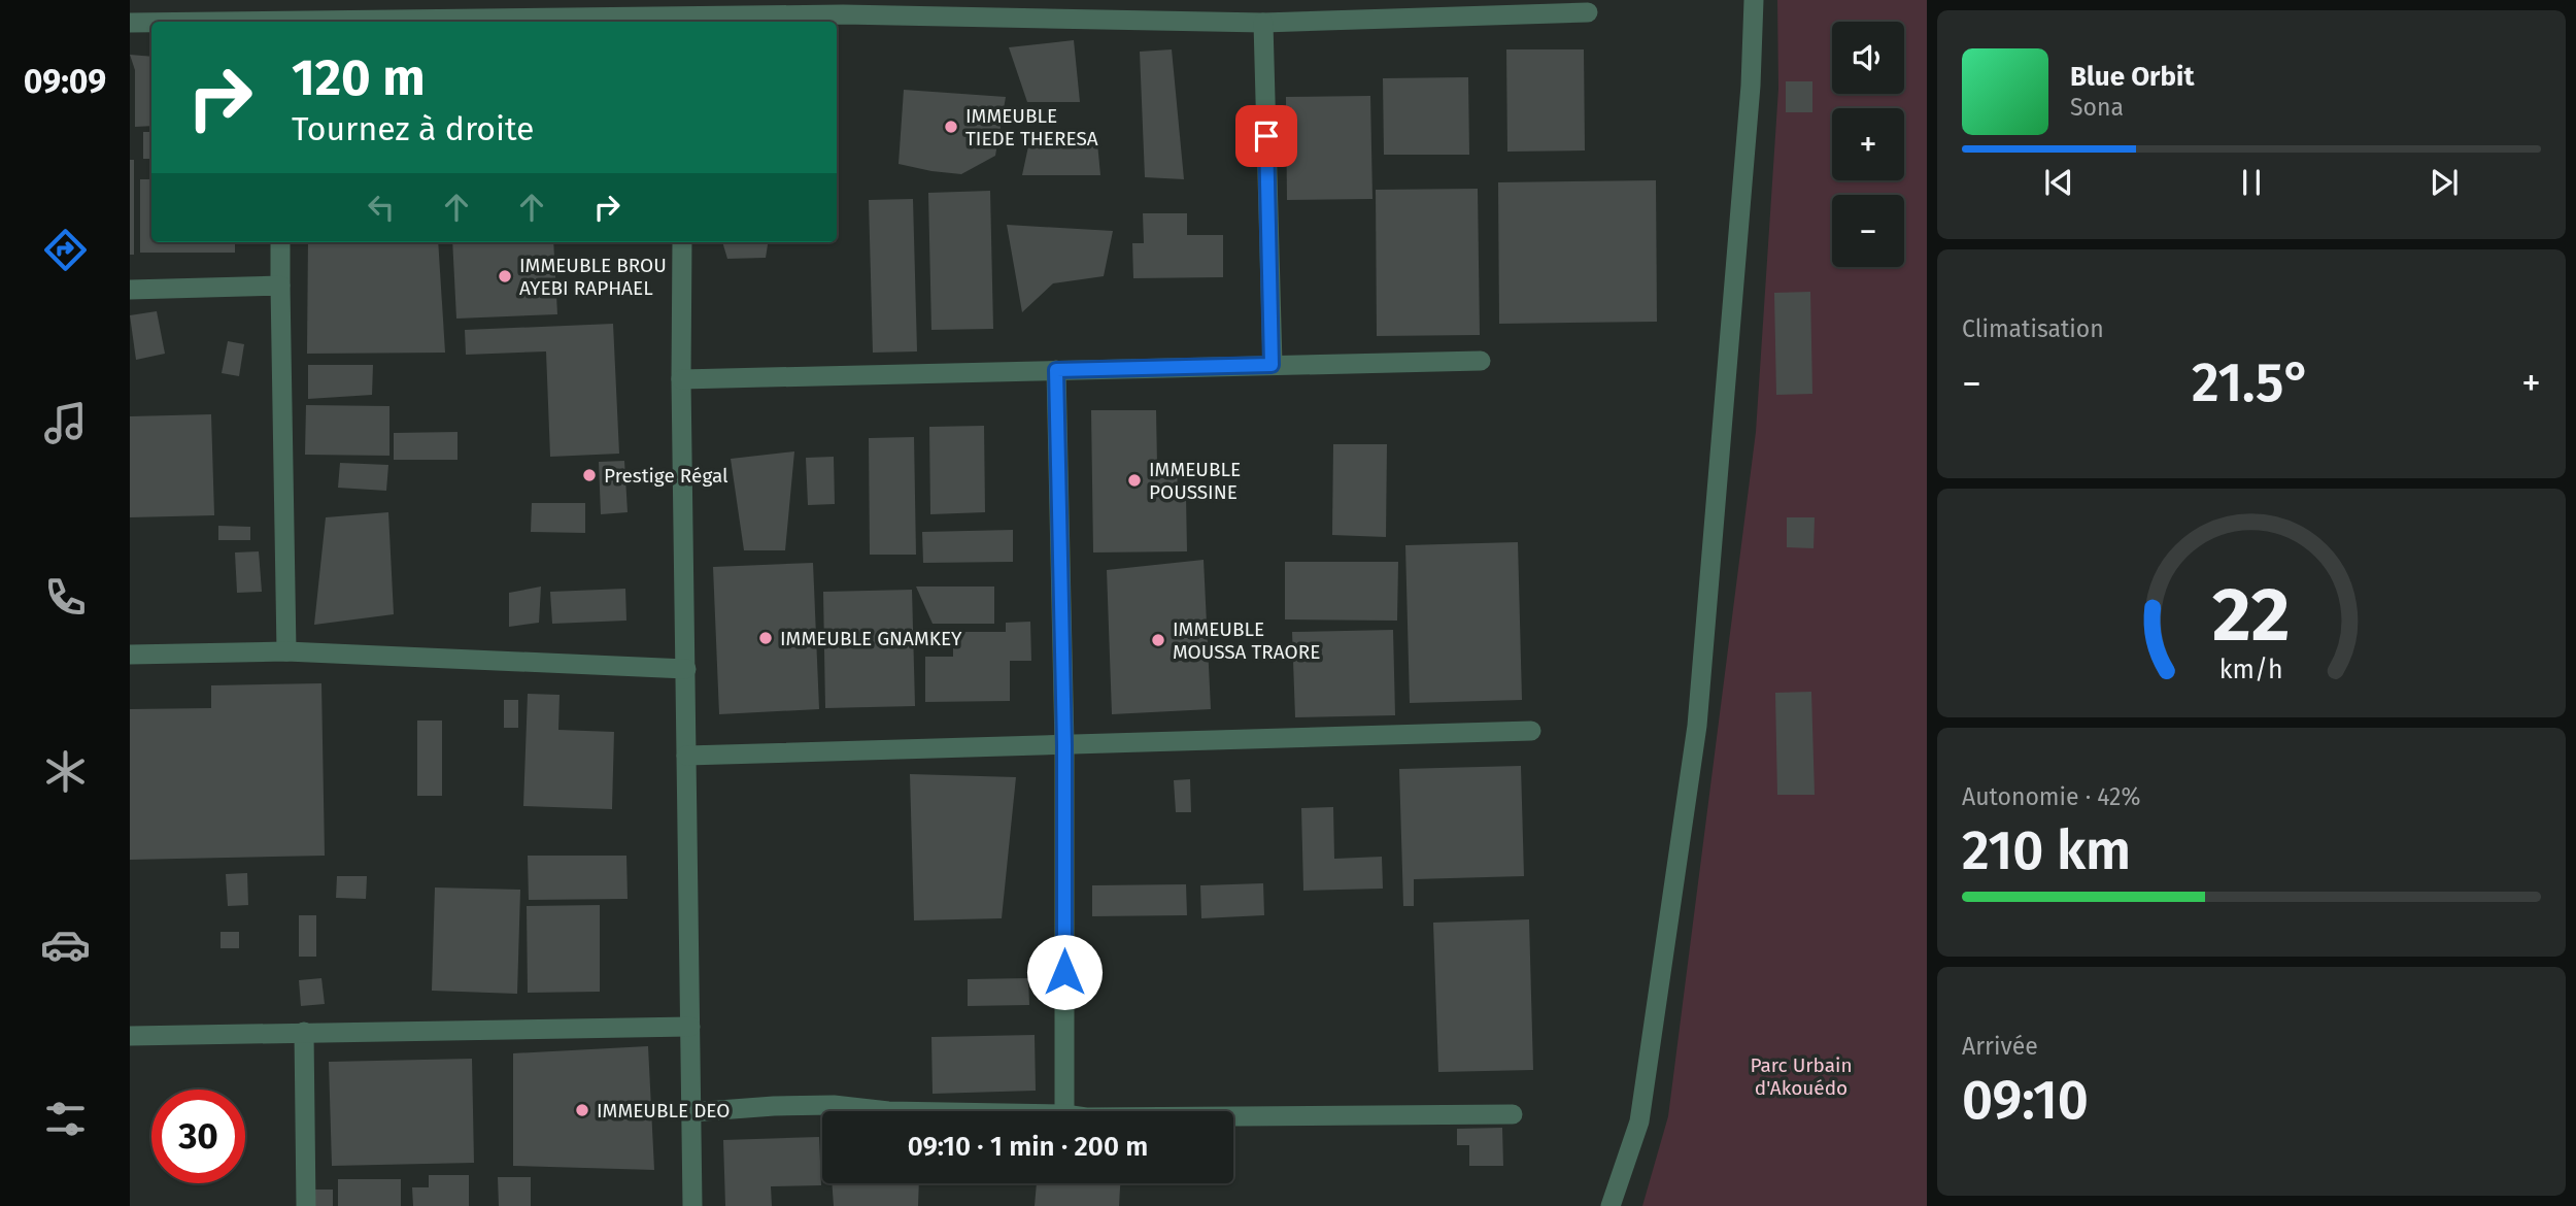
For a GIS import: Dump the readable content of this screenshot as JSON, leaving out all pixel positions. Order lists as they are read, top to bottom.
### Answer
{
  "parks": ["Parc Urbain d'Akouédo"],
  "places": [
    "IMMEUBLE TIEDE THERESA",
    "IMMEUBLE BROU AYEBI RAPHAEL",
    "Prestige Régal",
    "IMMEUBLE POUSSINE",
    "IMMEUBLE GNAMKEY",
    "IMMEUBLE MOUSSA TRAORE",
    "IMMEUBLE DEO"
  ],
  "page": {
    "tabs": "09:09",
    "map_buttons": ["+", "−"],
    "turn": ["120 m", "Tournez à droite"],
    "song": ["Blue Orbit", "Sona"],
    "tile": [
      "Climatisation",
      ["Autonomie · 42%", "210 km"],
      ["Arrivée", "09:10"]
    ],
    "heat": ["−", "21.5°", "+"],
    "limit": "30",
    "trip": "09:10 · 1 min · 200 m",
    "gauge": ["22", "km/h"]
  }
}
